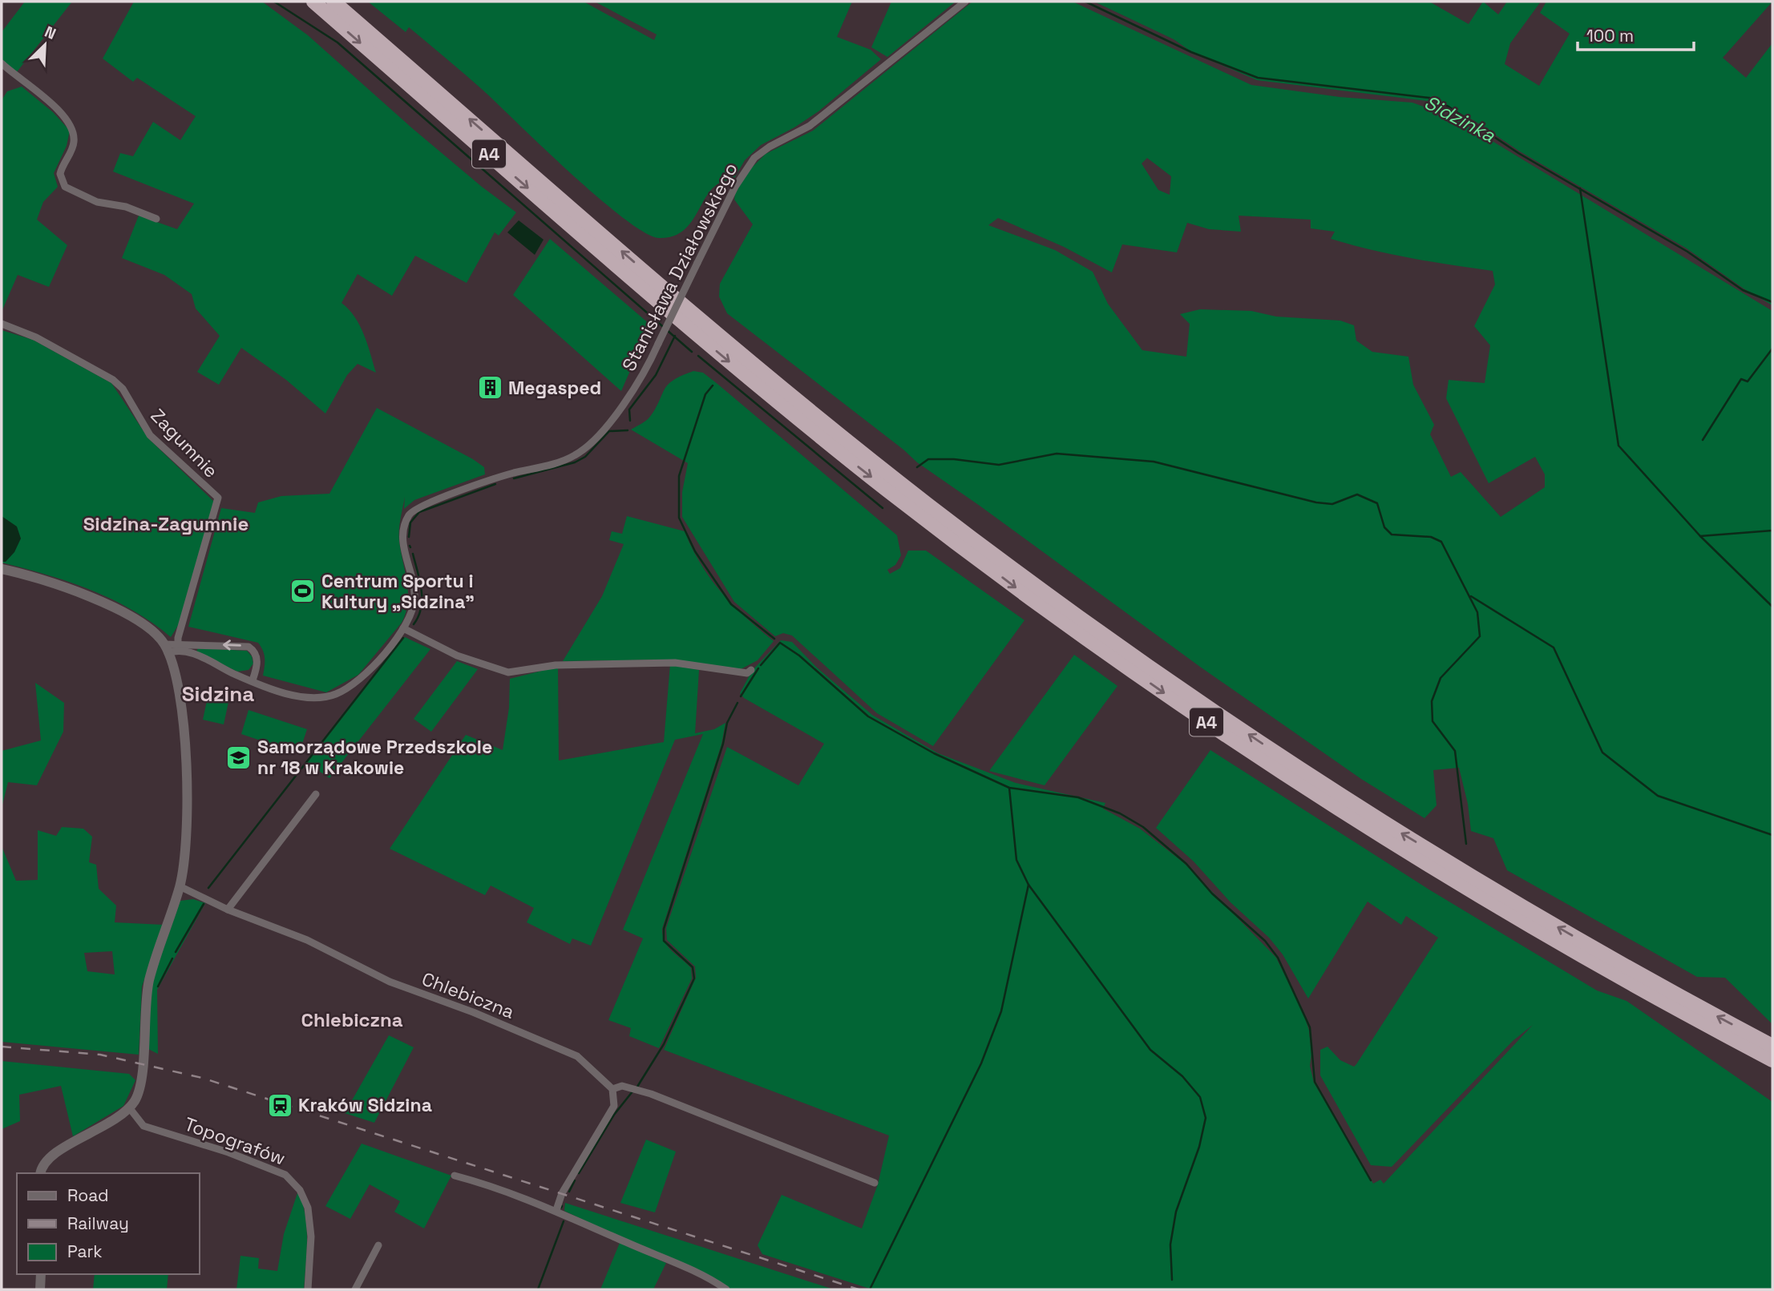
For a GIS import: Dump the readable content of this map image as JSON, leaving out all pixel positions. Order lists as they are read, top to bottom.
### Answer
{
  "streets": {
    "highway": ["A4"],
    "street": [
      "Stanisława Działowskiego",
      "Zagumnie",
      "Chlebiczna",
      "Topografów"
    ]
  },
  "crossings": [
    ["Stanisława Działowskiego", "Zagumnie"]
  ],
  "districts": ["Sidzina-Zagumnie", "Sidzina", "Chlebiczna"],
  "water": ["Sidzinka"],
  "places": {
    "building": ["Megasped"],
    "sports": ["Centrum Sportu i Kultury „Sidzina”"],
    "school or university": ["Samorządowe Przedszkole nr 18 w Krakowie"],
    "station": ["Kraków Sidzina"]
  },
  "legend": ["Road", "Railway", "Park"],
  "scale_bar": "100 m",
  "north": "top right"
}
